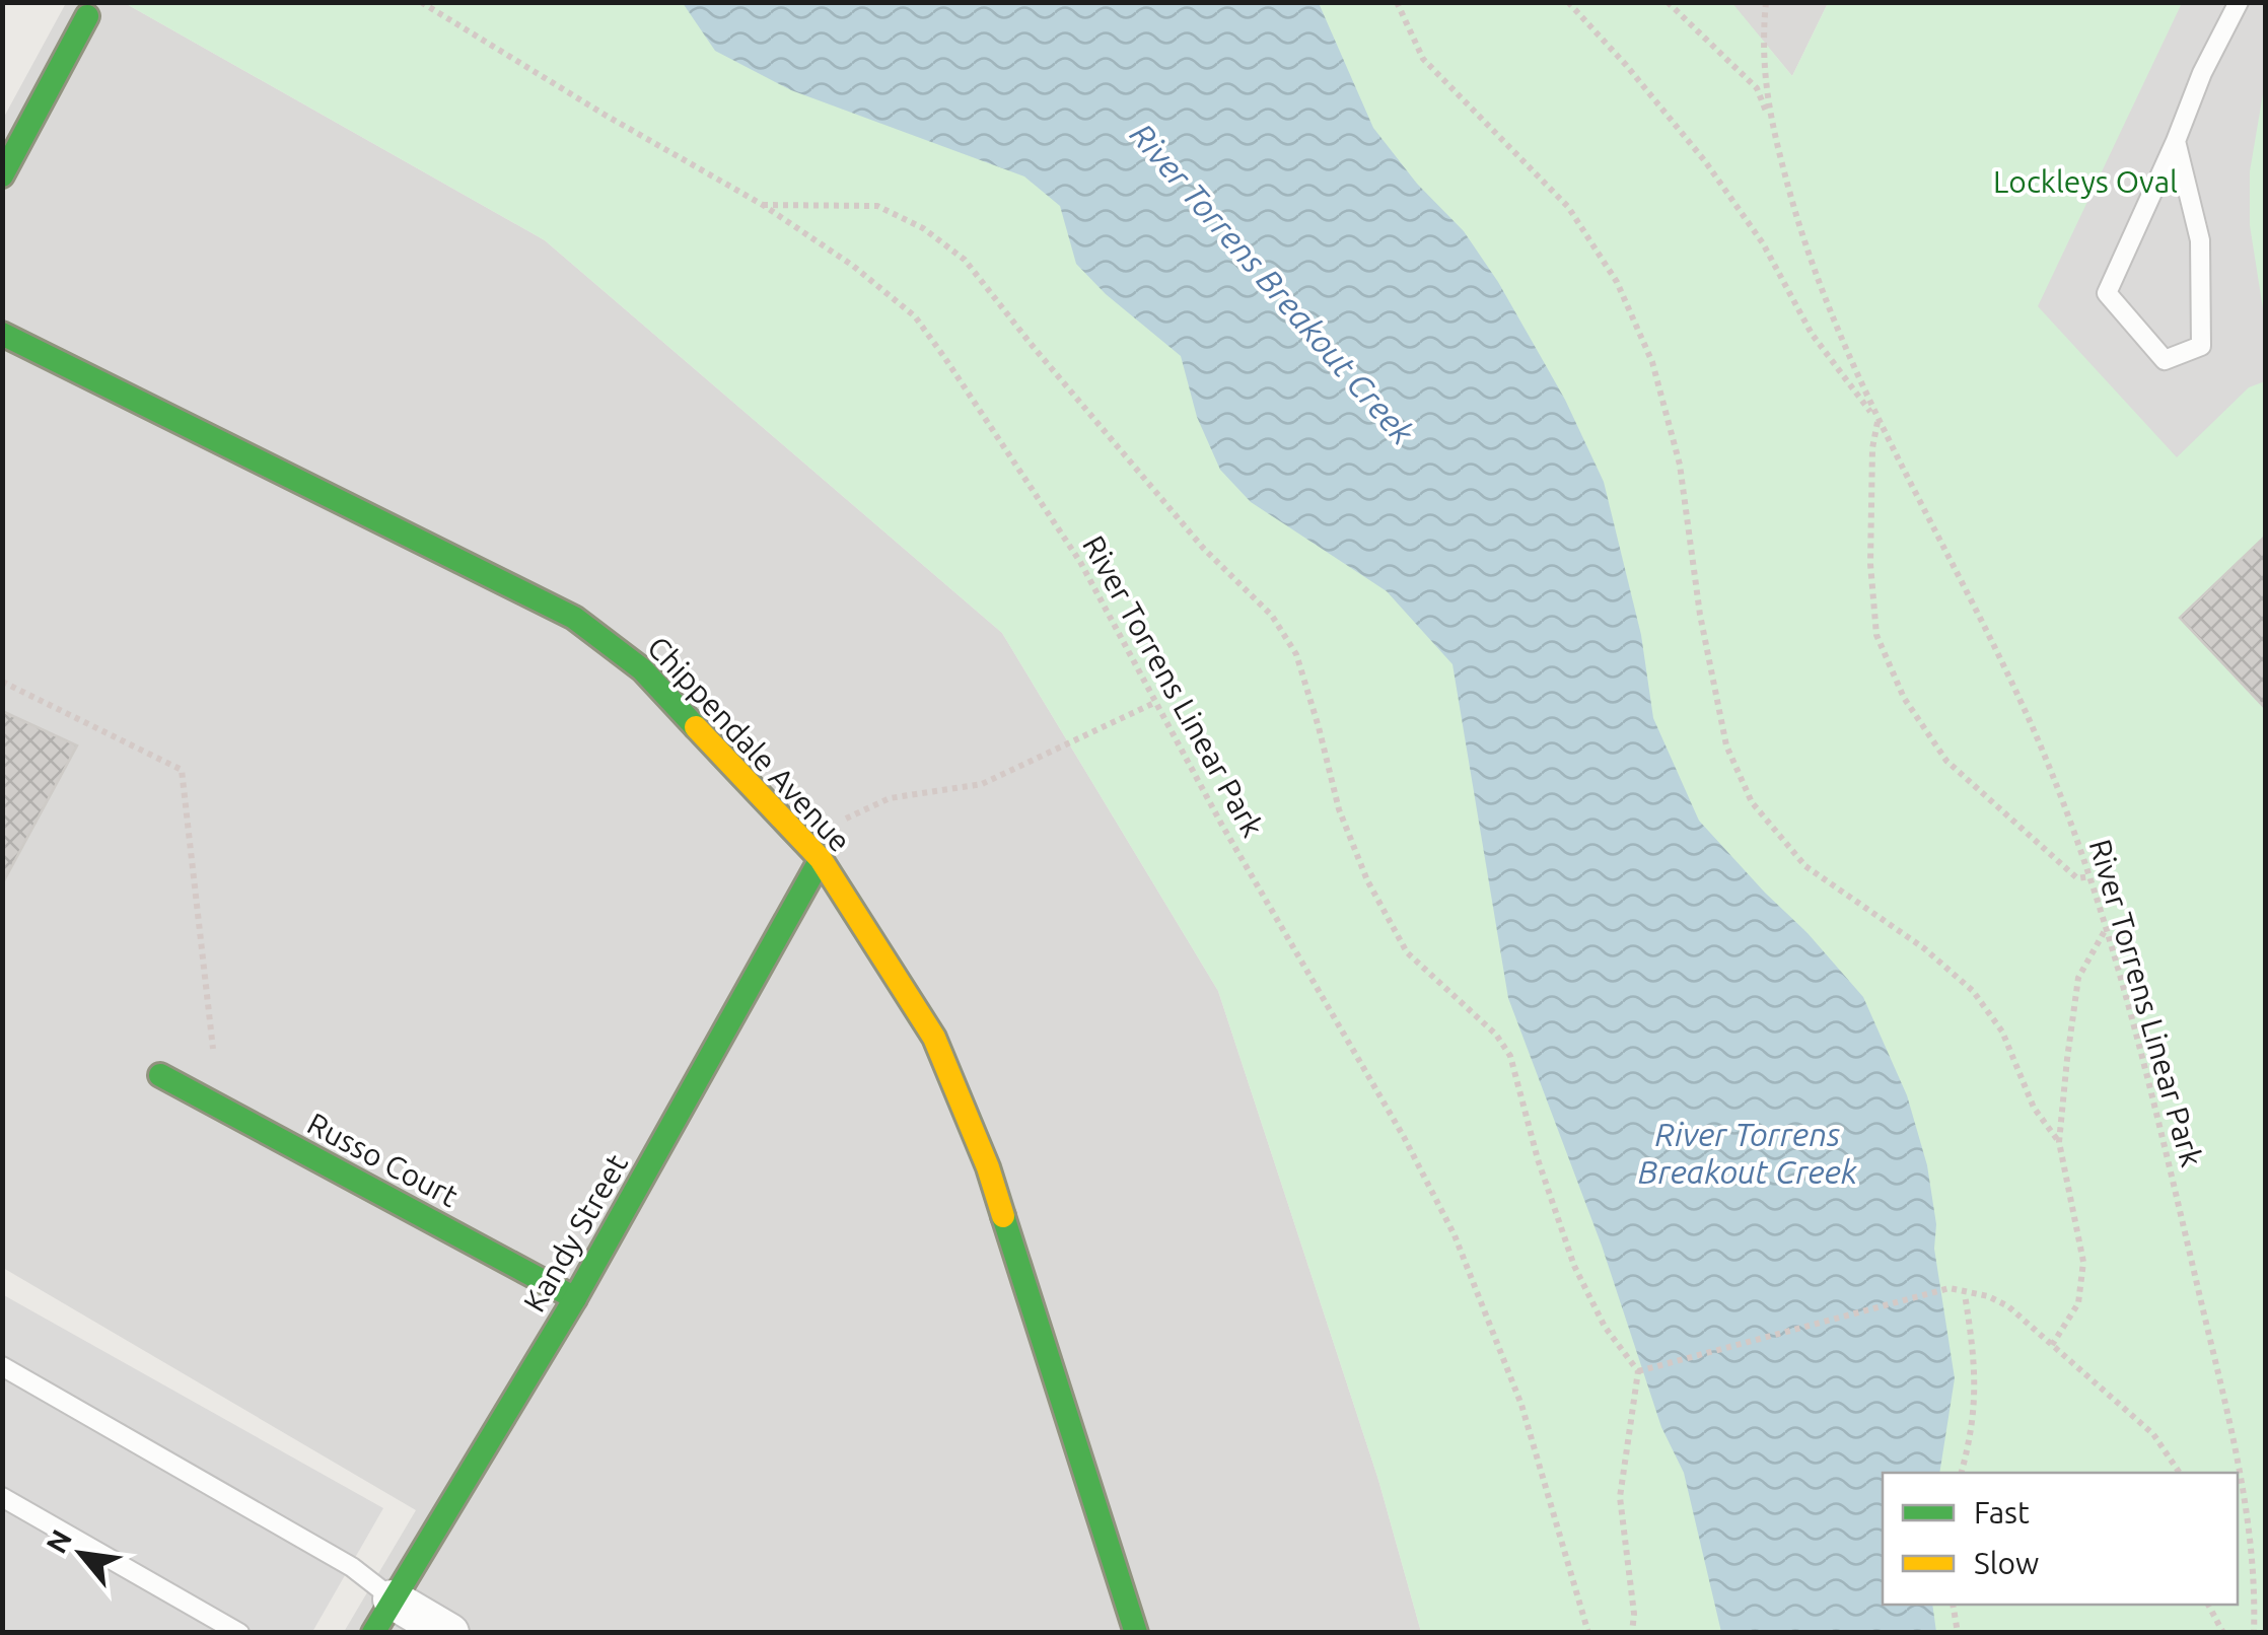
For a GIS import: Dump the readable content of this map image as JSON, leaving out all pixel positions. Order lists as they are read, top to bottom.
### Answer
{
  "streets": {
    "street": ["Chippendale Avenue", "Russo Court", "Kandy Street"],
    "path": ["River Torrens Linear Park"]
  },
  "crossings": [
    ["Chippendale Avenue", "Kandy Street"],
    ["Russo Court", "Kandy Street"]
  ],
  "water": ["River Torrens Breakout Creek"],
  "parks": ["Lockleys Oval"],
  "legend": ["Fast", "Slow"],
  "north": "top left"
}
